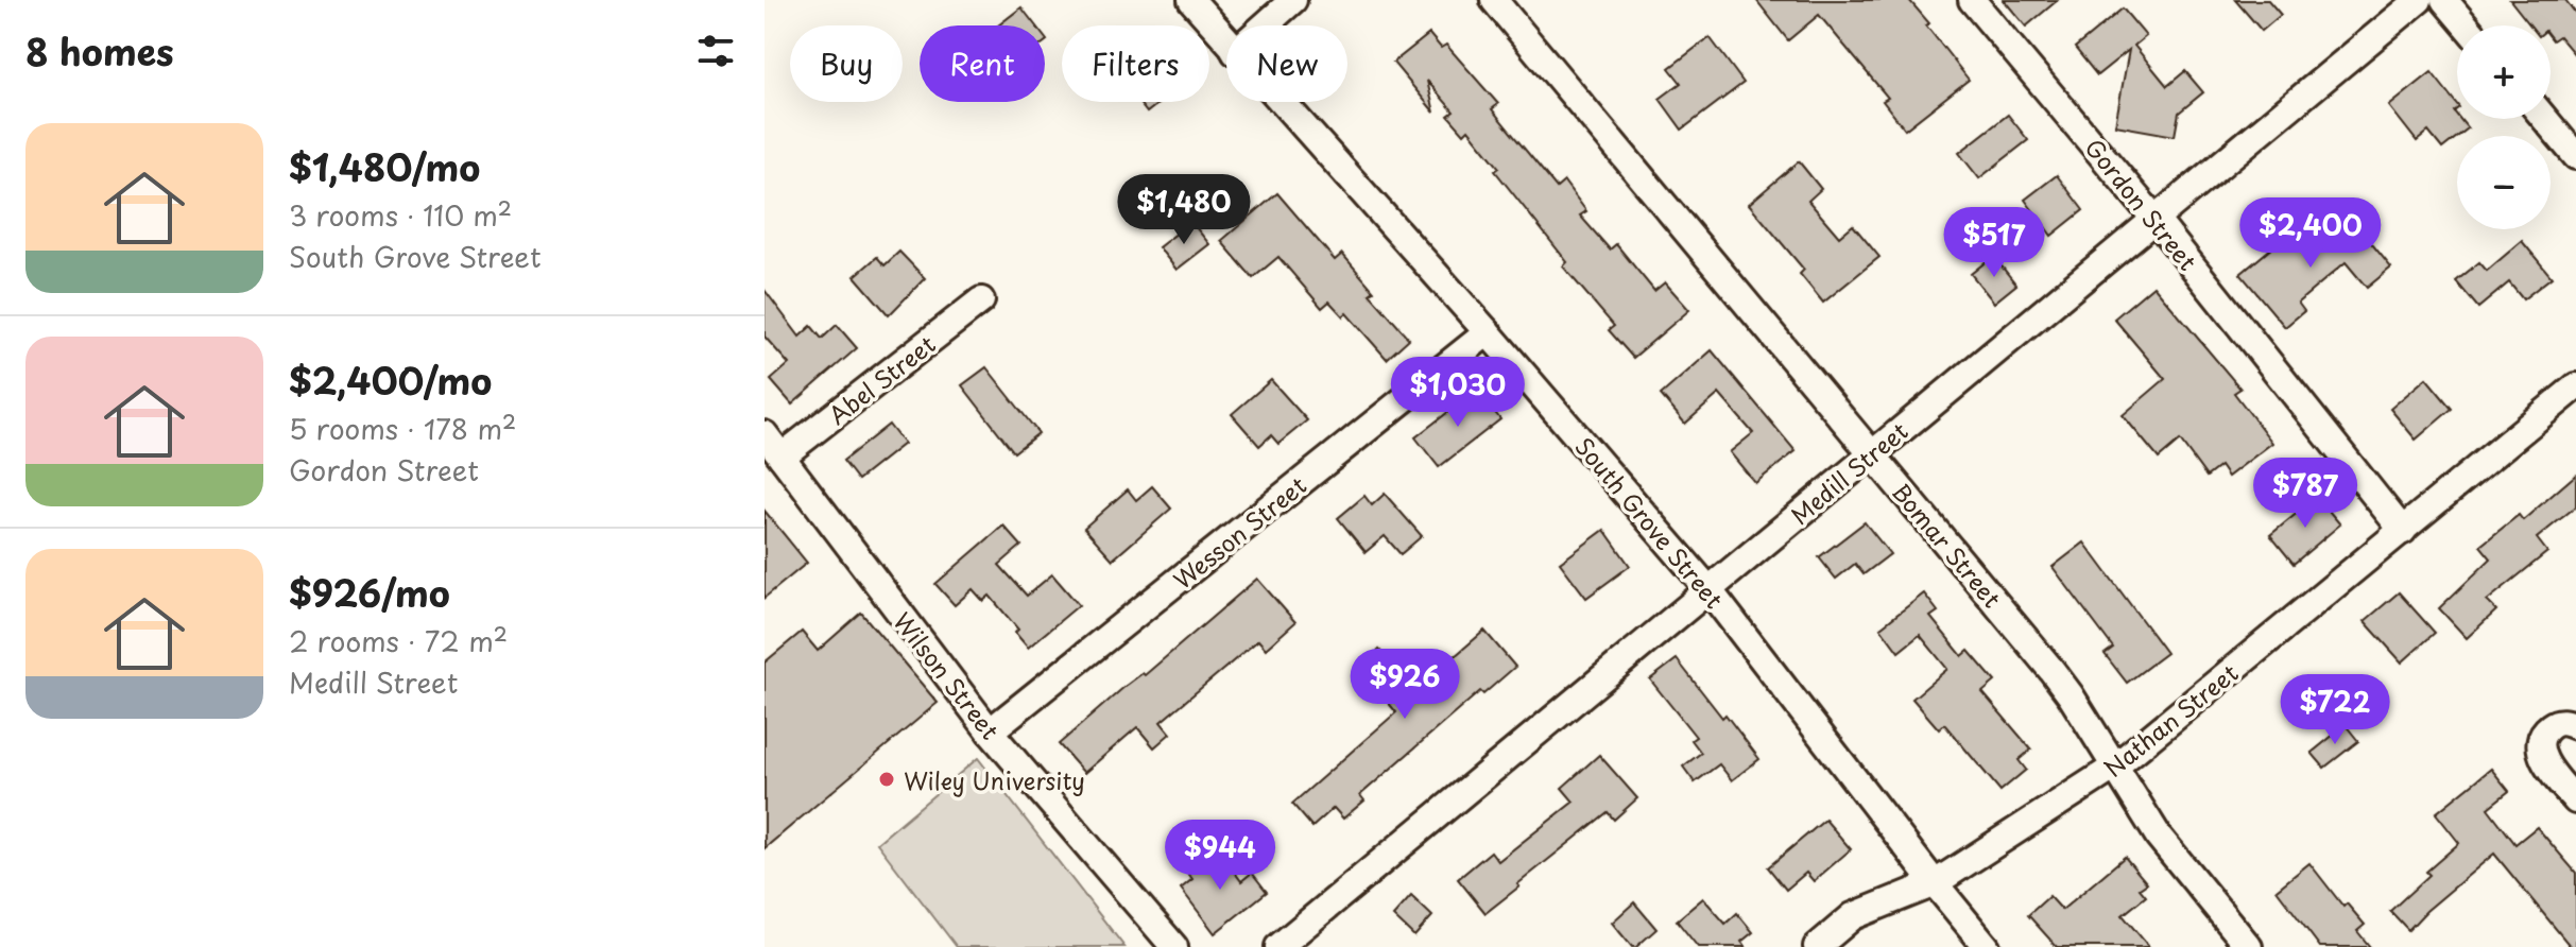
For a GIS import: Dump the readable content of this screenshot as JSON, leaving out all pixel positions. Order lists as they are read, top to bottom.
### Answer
{
  "streets": {
    "street": [
      "Gordon Street",
      "Abel Street",
      "Medill Street",
      "South Grove Street",
      "Wesson Street",
      "Bomar Street",
      "Wilson Street",
      "Nathan Street"
    ]
  },
  "crossings": [
    ["Gordon Street", "Medill Street"],
    ["Gordon Street", "Nathan Street"],
    ["Abel Street", "Wilson Street"],
    ["Medill Street", "South Grove Street"],
    ["Medill Street", "Bomar Street"],
    ["South Grove Street", "Wesson Street"],
    ["South Grove Street", "Nathan Street"],
    ["Wesson Street", "Wilson Street"],
    ["Bomar Street", "Nathan Street"]
  ],
  "places": ["Wiley University"],
  "page": {
    "heading": "8 homes",
    "map_buttons": ["+", "−"],
    "chip": [
      "Buy",
      "Rent",
      "Filters",
      "New"
    ],
    "list": [
      {
        "name": "$1,480/mo",
        "note": "3 rooms · 110 m² · South Grove Street"
      },
      {
        "name": "$2,400/mo",
        "note": "5 rooms · 178 m² · Gordon Street"
      },
      {
        "name": "$926/mo",
        "note": "2 rooms · 72 m² · Medill Street"
      }
    ],
    "price": [
      "$1,480",
      "$2,400",
      "$517",
      "$1,030",
      "$787",
      "$926",
      "$722",
      "$944"
    ]
  }
}
